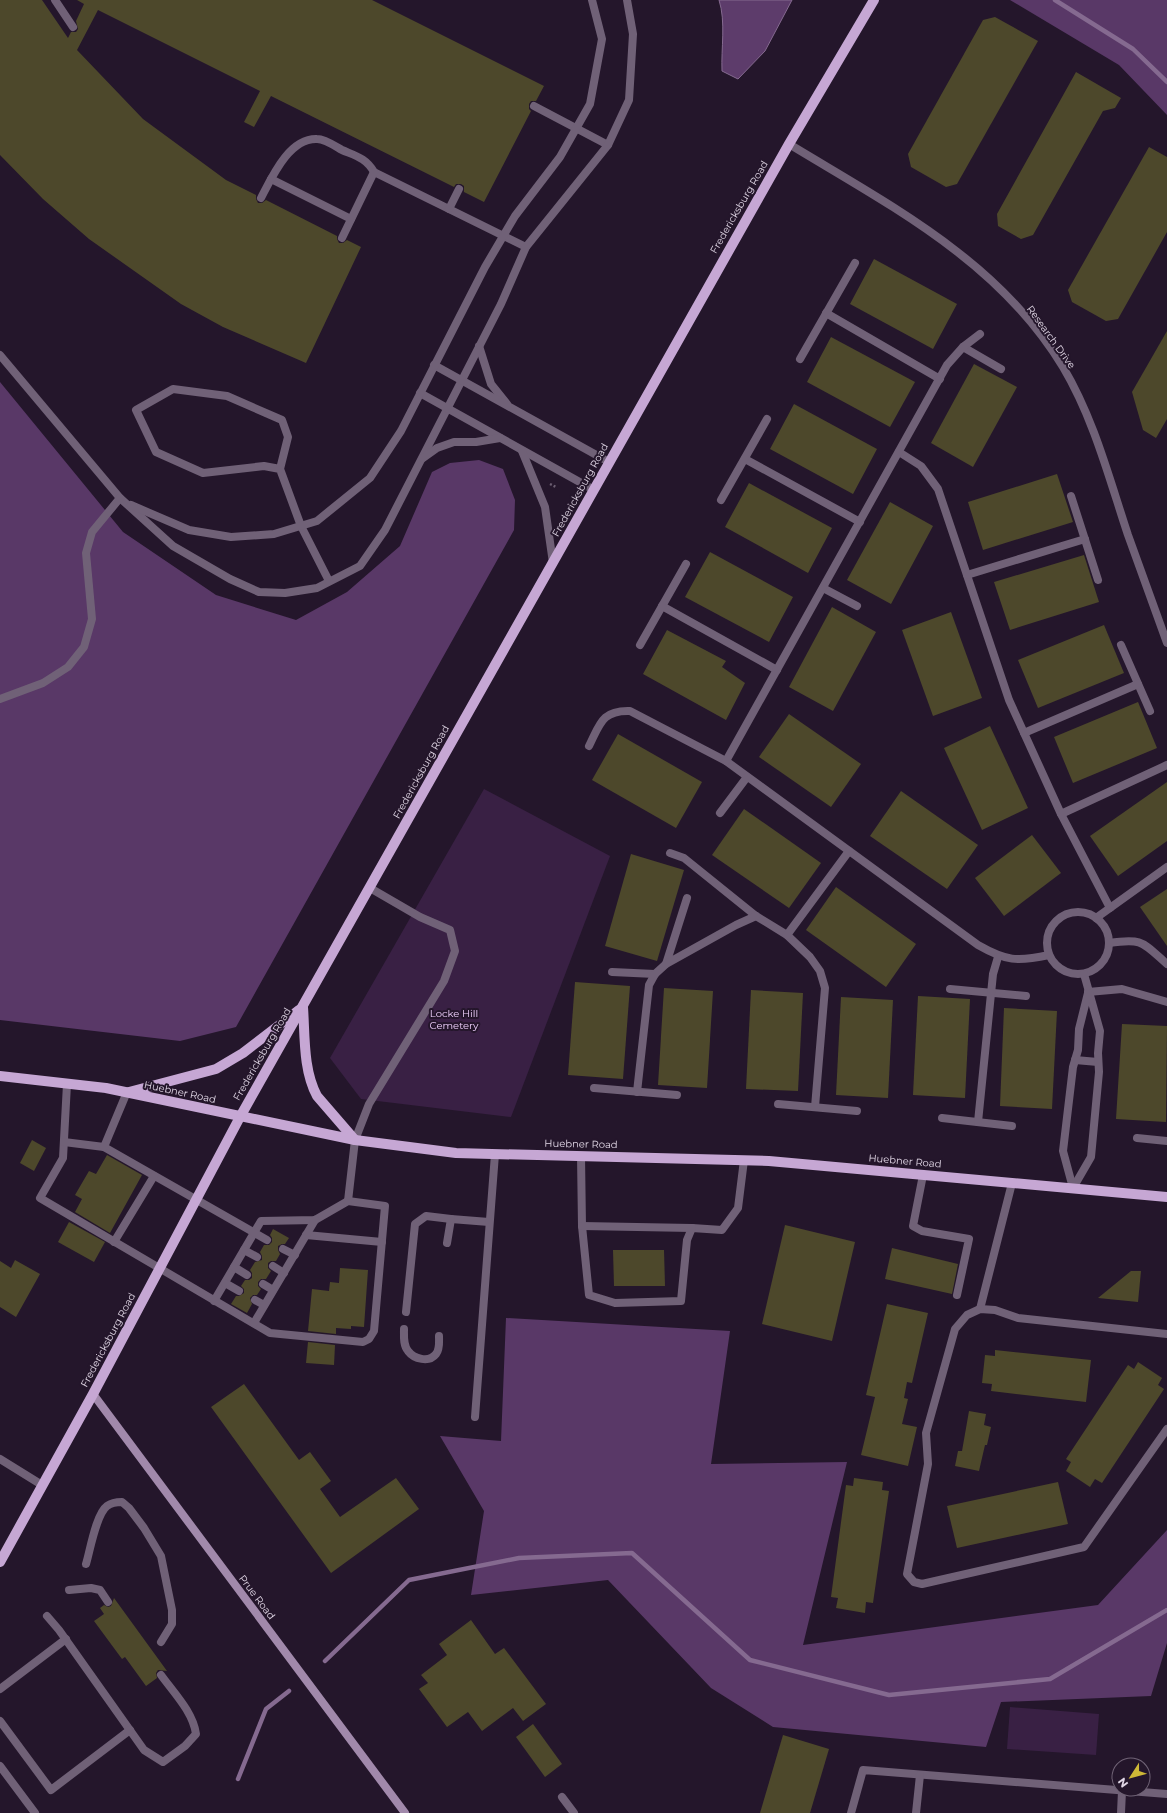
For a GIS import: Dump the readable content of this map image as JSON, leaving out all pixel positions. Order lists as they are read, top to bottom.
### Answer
{
  "streets": {
    "main road": ["Fredericksburg Road", "Huebner Road"],
    "street": ["Research Drive", "Prue Road"]
  },
  "crossings": [
    ["Fredericksburg Road", "Research Drive"],
    ["Fredericksburg Road", "Huebner Road"],
    ["Fredericksburg Road", "Prue Road"]
  ],
  "parks": ["Locke Hill Cemetery"],
  "north": "bottom left"
}
